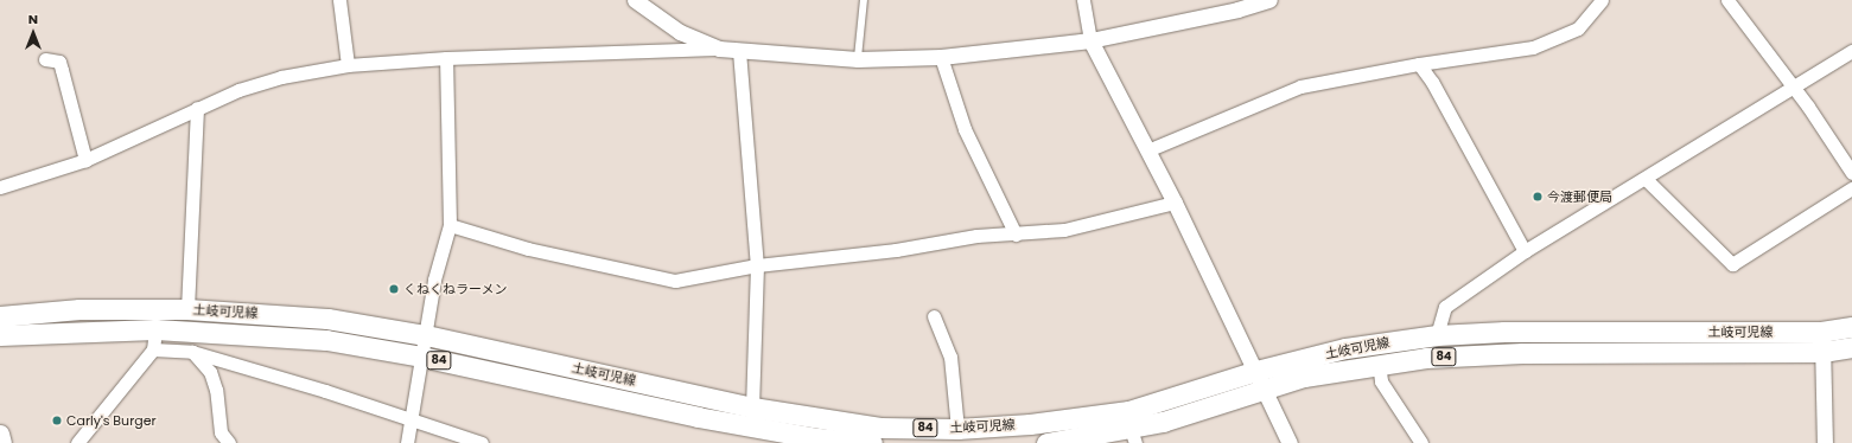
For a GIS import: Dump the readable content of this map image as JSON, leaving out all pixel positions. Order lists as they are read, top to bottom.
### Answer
{
  "streets": {
    "main road": ["土岐可児線", "84"]
  },
  "places": ["今渡郵便局", "くねくねラーメン", "Carly's Burger"],
  "north": "top"
}
